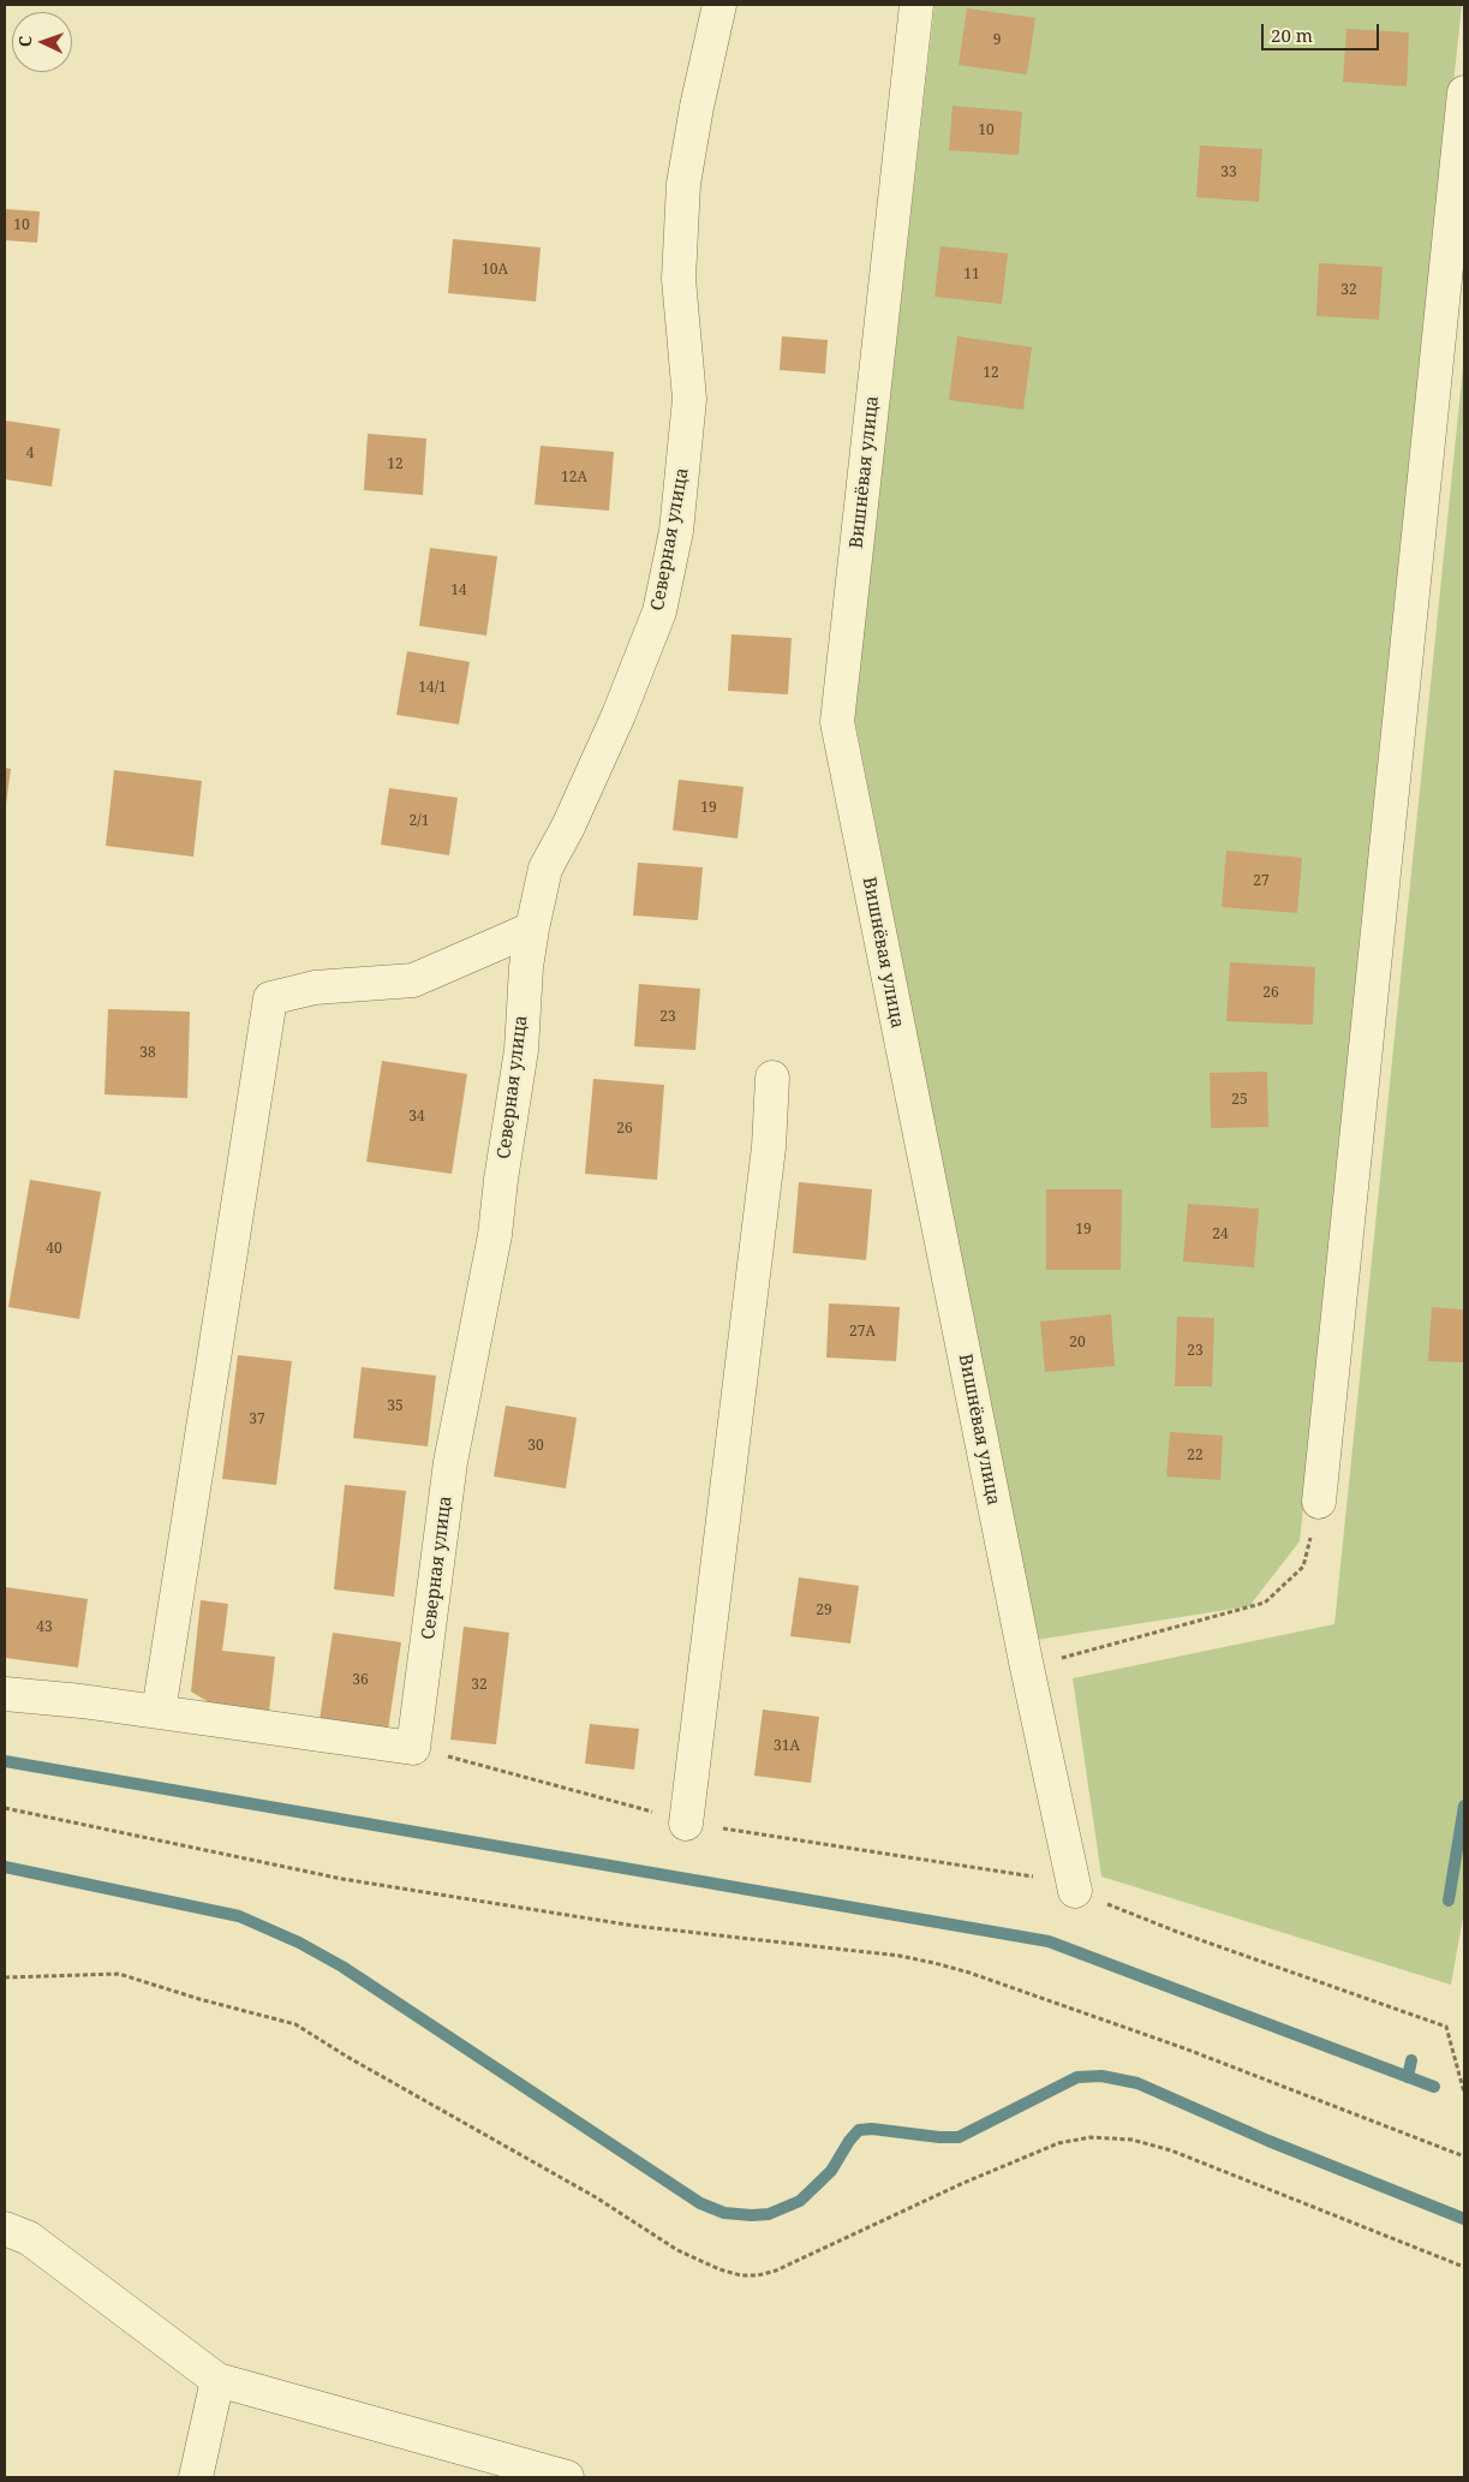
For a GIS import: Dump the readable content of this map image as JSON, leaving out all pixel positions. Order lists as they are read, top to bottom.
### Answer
{
  "streets": {
    "street": ["Вишнёвая улица", "Северная улица"]
  },
  "house_numbers": [
    "9",
    "10",
    "33",
    "10",
    "10А",
    "11",
    "32",
    "12",
    "4",
    "12",
    "12А",
    "14",
    "14/1",
    "19",
    "2/1",
    "27",
    "26",
    "23",
    "38",
    "25",
    "34",
    "26",
    "19",
    "24",
    "40",
    "27А",
    "20",
    "23",
    "35",
    "37",
    "30",
    "22",
    "29",
    "43",
    "36",
    "32",
    "31А"
  ],
  "scale_bar": "20 m",
  "north": "left"
}
